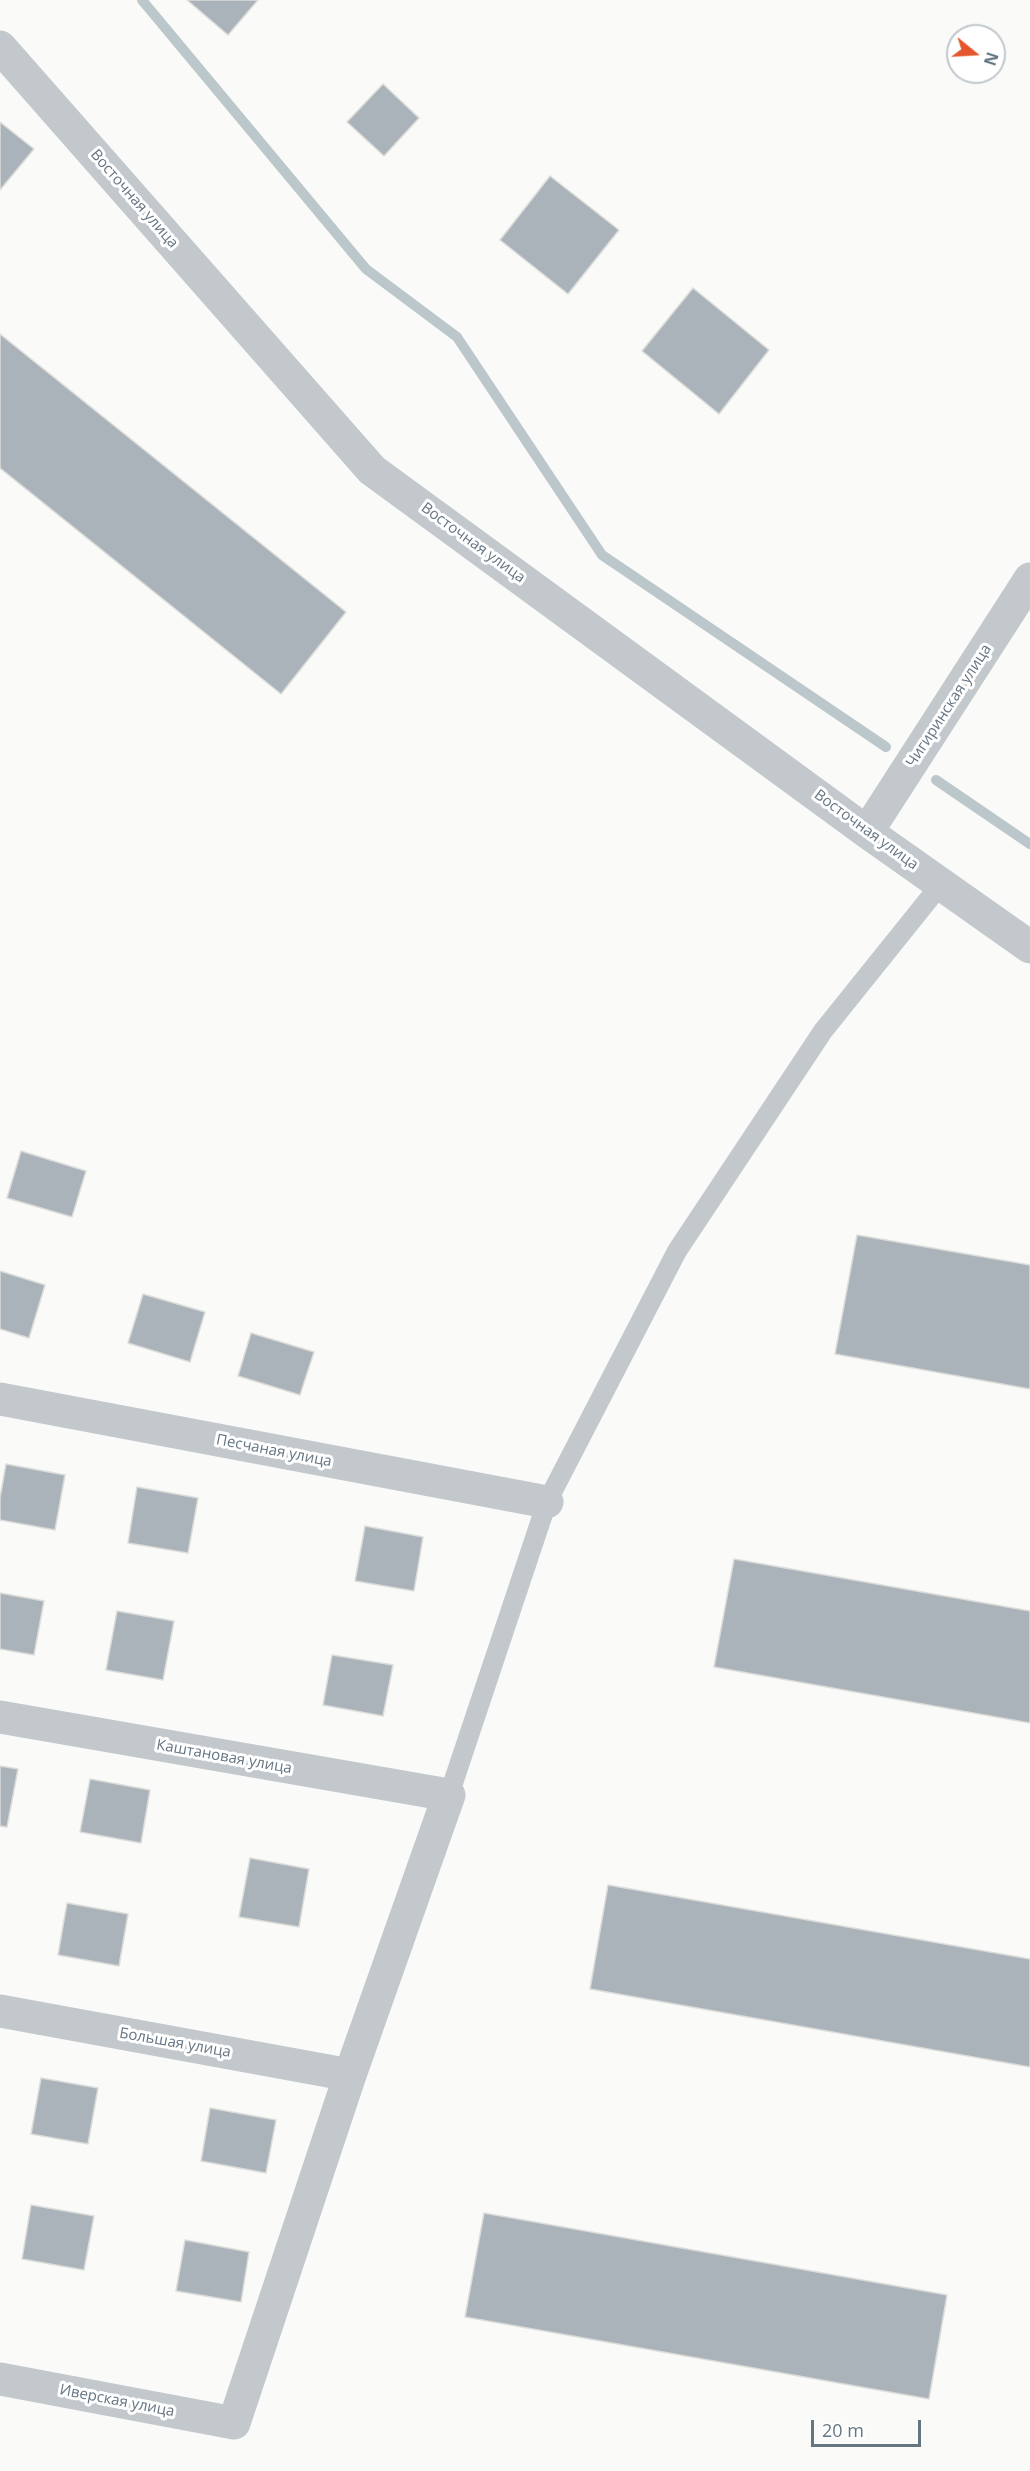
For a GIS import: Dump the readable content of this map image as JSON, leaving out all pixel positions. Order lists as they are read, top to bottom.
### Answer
{
  "streets": {
    "street": [
      "Восточная улица",
      "Чигиринская улица",
      "Песчаная улица",
      "Каштановая улица",
      "Большая улица",
      "Иверская улица"
    ]
  },
  "crossings": [
    ["Восточная улица", "Чигиринская улица"],
    ["Большая улица", "Иверская улица"]
  ],
  "scale_bar": "20 m",
  "north": "right"
}
